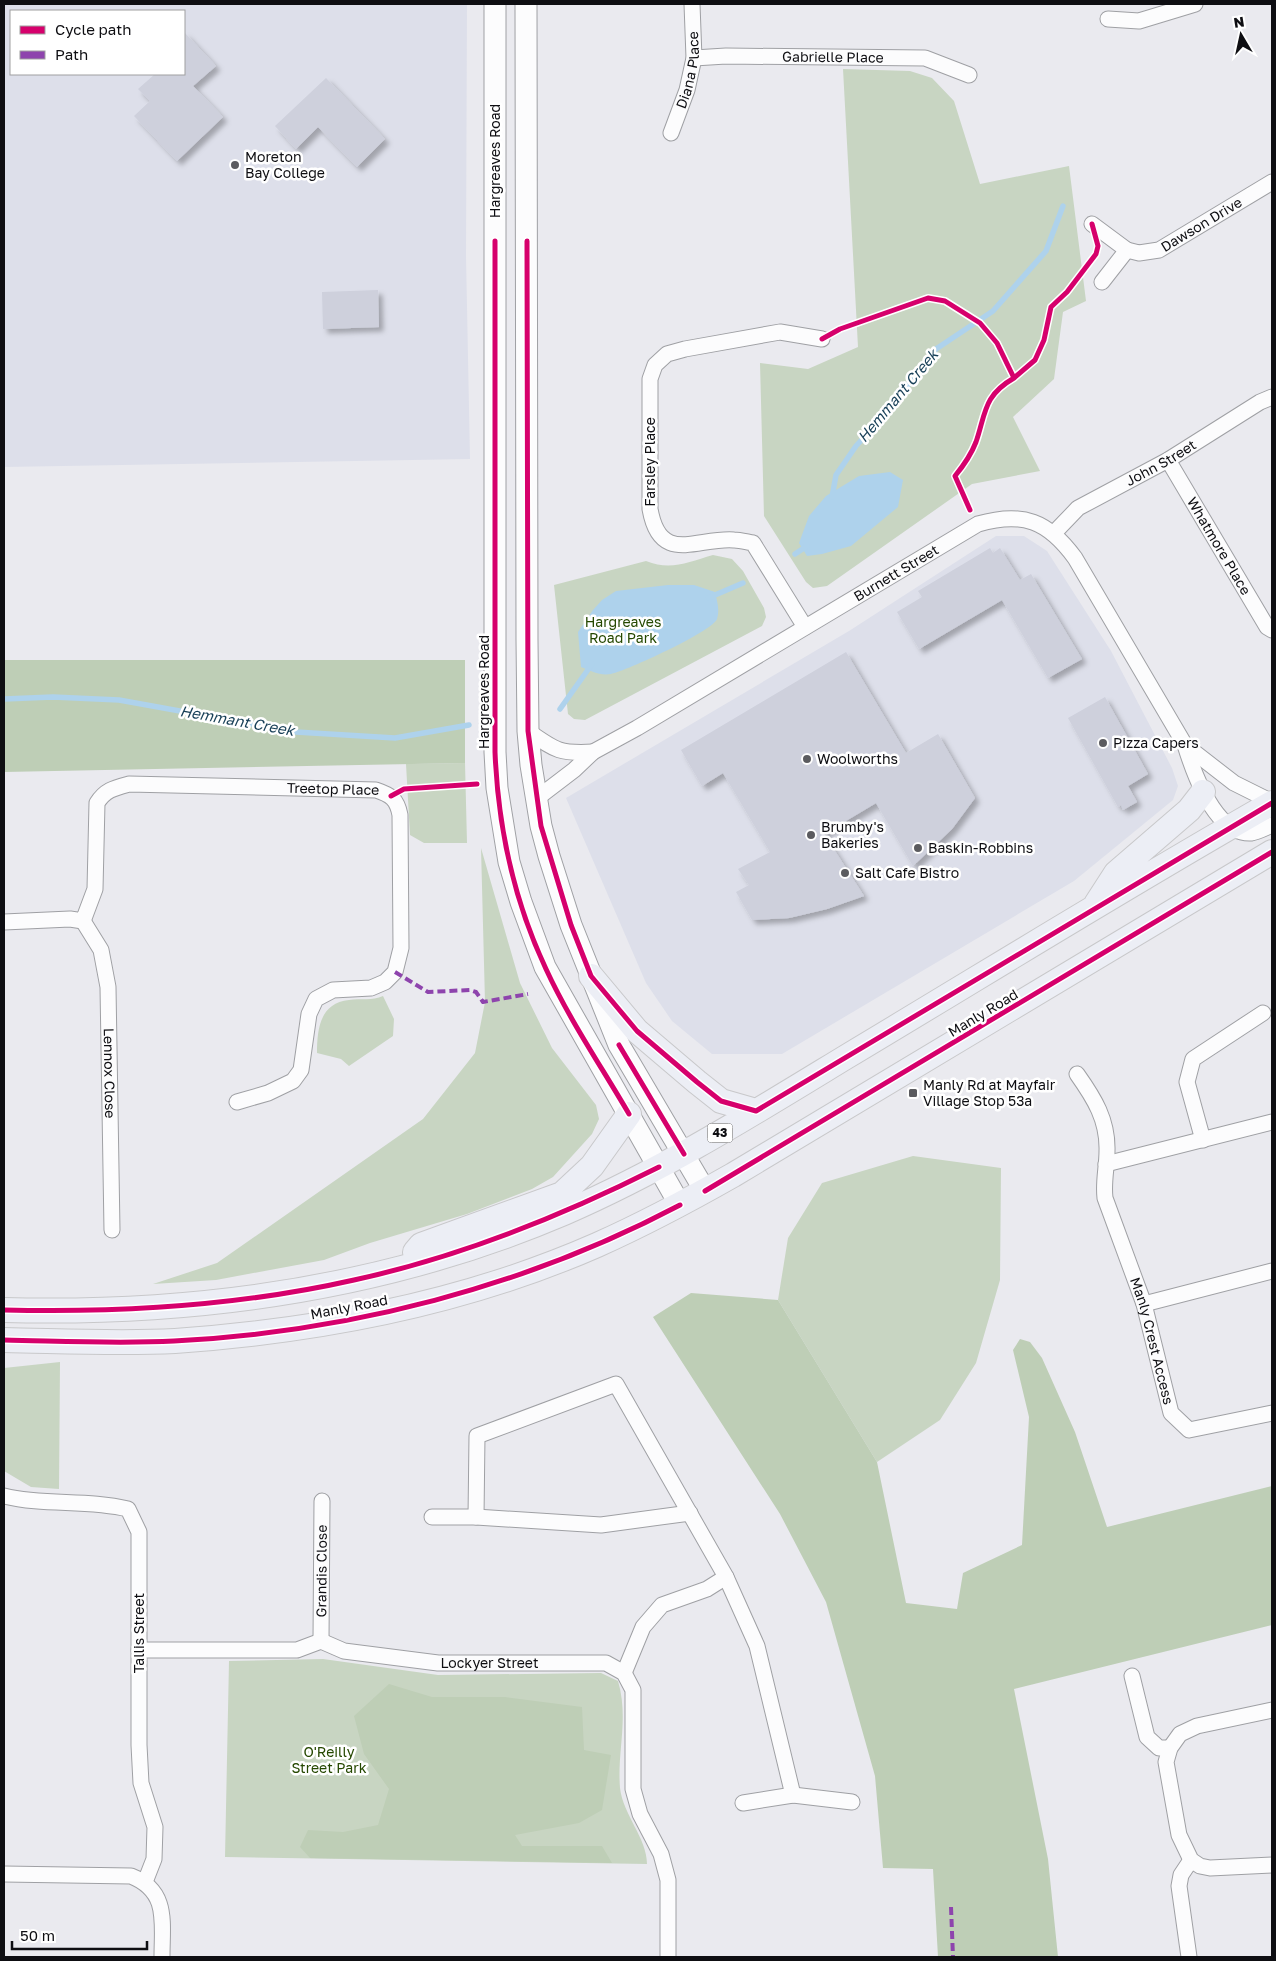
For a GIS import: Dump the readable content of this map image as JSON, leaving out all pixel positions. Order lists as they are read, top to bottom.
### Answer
{
  "streets": {
    "main road": ["Hargreaves Road", "Manly Road", "43"],
    "street": [
      "Gabrielle Place",
      "Diana Place",
      "Dawson Drive",
      "Farsley Place",
      "John Street",
      "Whatmore Place",
      "Burnett Street",
      "Treetop Place",
      "Lennox Close",
      "Manly Crest Access",
      "Grandis Close",
      "Tallis Street",
      "Lockyer Street"
    ]
  },
  "crossings": [
    ["Gabrielle Place", "Diana Place"],
    ["Hargreaves Road", "Manly Road"],
    ["Farsley Place", "Burnett Street"],
    ["John Street", "Whatmore Place"],
    ["John Street", "Burnett Street"],
    ["Burnett Street", "Manly Road"],
    ["Treetop Place", "Lennox Close"],
    ["Grandis Close", "Lockyer Street"]
  ],
  "water": ["Hemmant Creek"],
  "parks": ["Hargreaves Road Park", "O'Reilly Street Park"],
  "places": {
    "other": [
      "Moreton Bay College",
      "Pizza Capers",
      "Woolworths",
      "Brumby's Bakeries",
      "Baskin-Robbins",
      "Salt Cafe Bistro"
    ],
    "transit": ["Manly Rd at Mayfair Village Stop 53a"]
  },
  "legend": ["Cycle path", "Path"],
  "scale_bar": "50 m",
  "north": "top"
}
